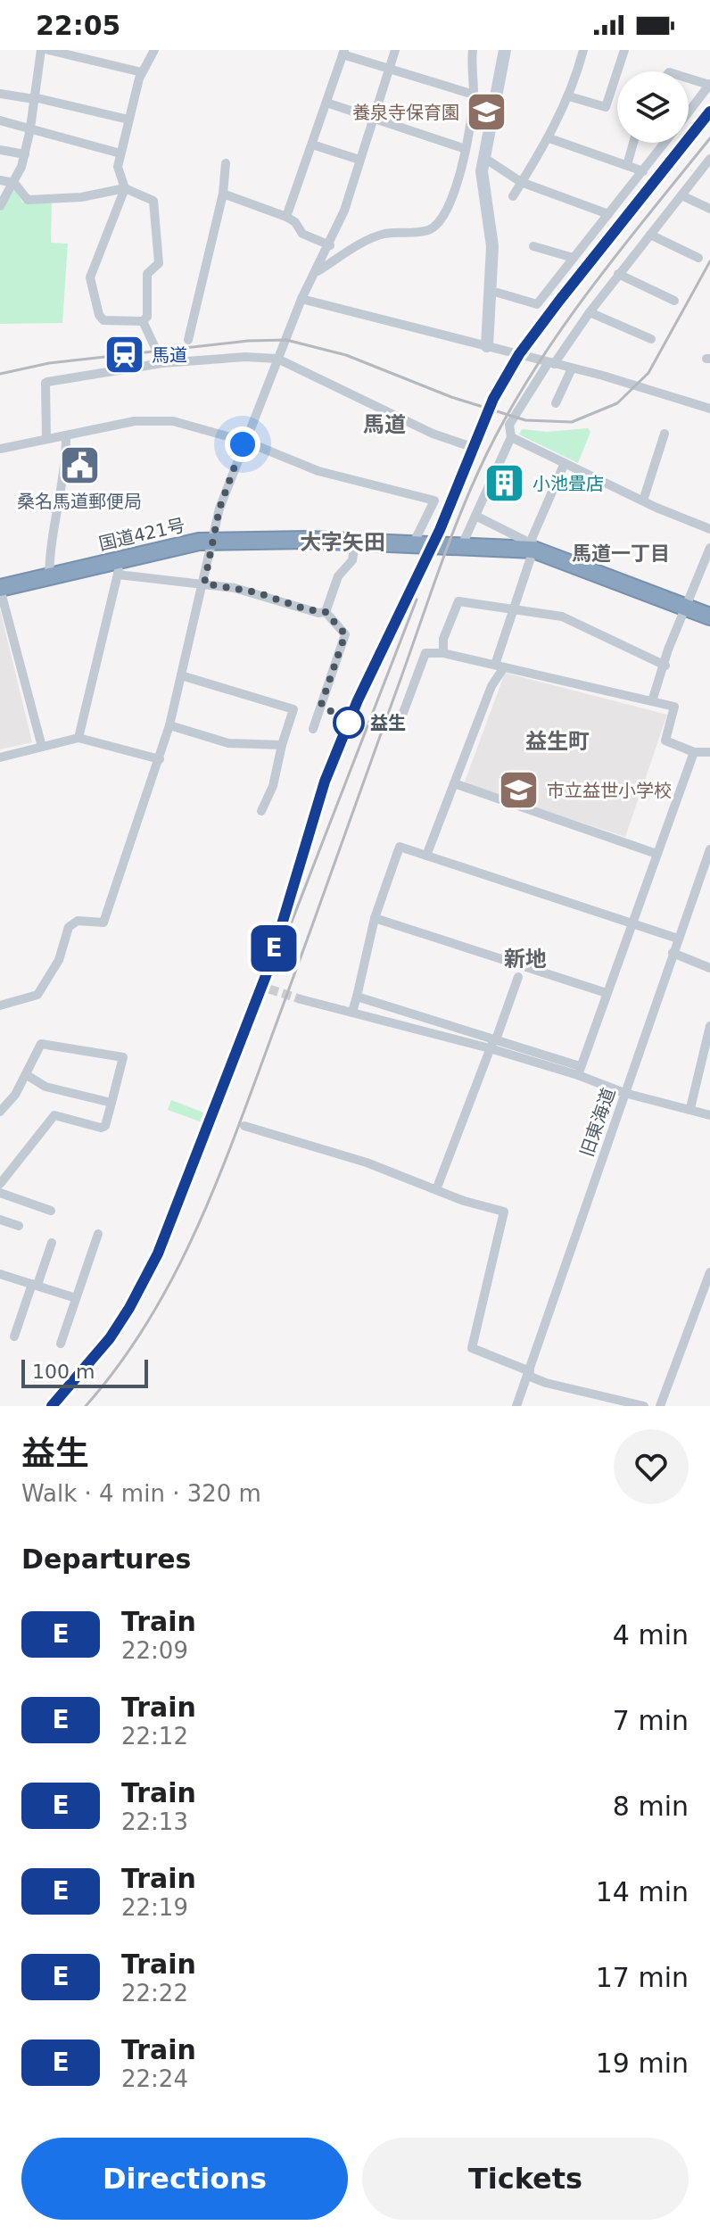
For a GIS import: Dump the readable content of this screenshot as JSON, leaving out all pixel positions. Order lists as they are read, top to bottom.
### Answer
{
  "streets": {
    "highway": ["国道421号"],
    "street": ["旧東海道"]
  },
  "districts": [
    "馬道",
    "大字矢田",
    "馬道一丁目",
    "益生町",
    "新地"
  ],
  "places": {
    "school or university": ["養泉寺保育園", "市立益世小学校"],
    "station": ["馬道"],
    "public building": ["桑名馬道郵便局"],
    "building": ["小池畳店"],
    "other": ["益生"]
  },
  "scale_bar": "100 m",
  "page": {
    "status": "22:05",
    "on_map": "E",
    "scale": "100 m",
    "heading": [
      ["益生", "Walk · 4 min · 320 m"],
      "Departures"
    ],
    "list": [
      {
        "mark": "E",
        "name": "Train",
        "note": "22:09",
        "value": "4 min"
      },
      {
        "mark": "E",
        "name": "Train",
        "note": "22:12",
        "value": "7 min"
      },
      {
        "mark": "E",
        "name": "Train",
        "note": "22:13",
        "value": "8 min"
      },
      {
        "mark": "E",
        "name": "Train",
        "note": "22:19",
        "value": "14 min"
      },
      {
        "mark": "E",
        "name": "Train",
        "note": "22:22",
        "value": "17 min"
      },
      {
        "mark": "E",
        "name": "Train",
        "note": "22:24",
        "value": "19 min"
      }
    ],
    "buttons": ["Directions", "Tickets"]
  }
}
